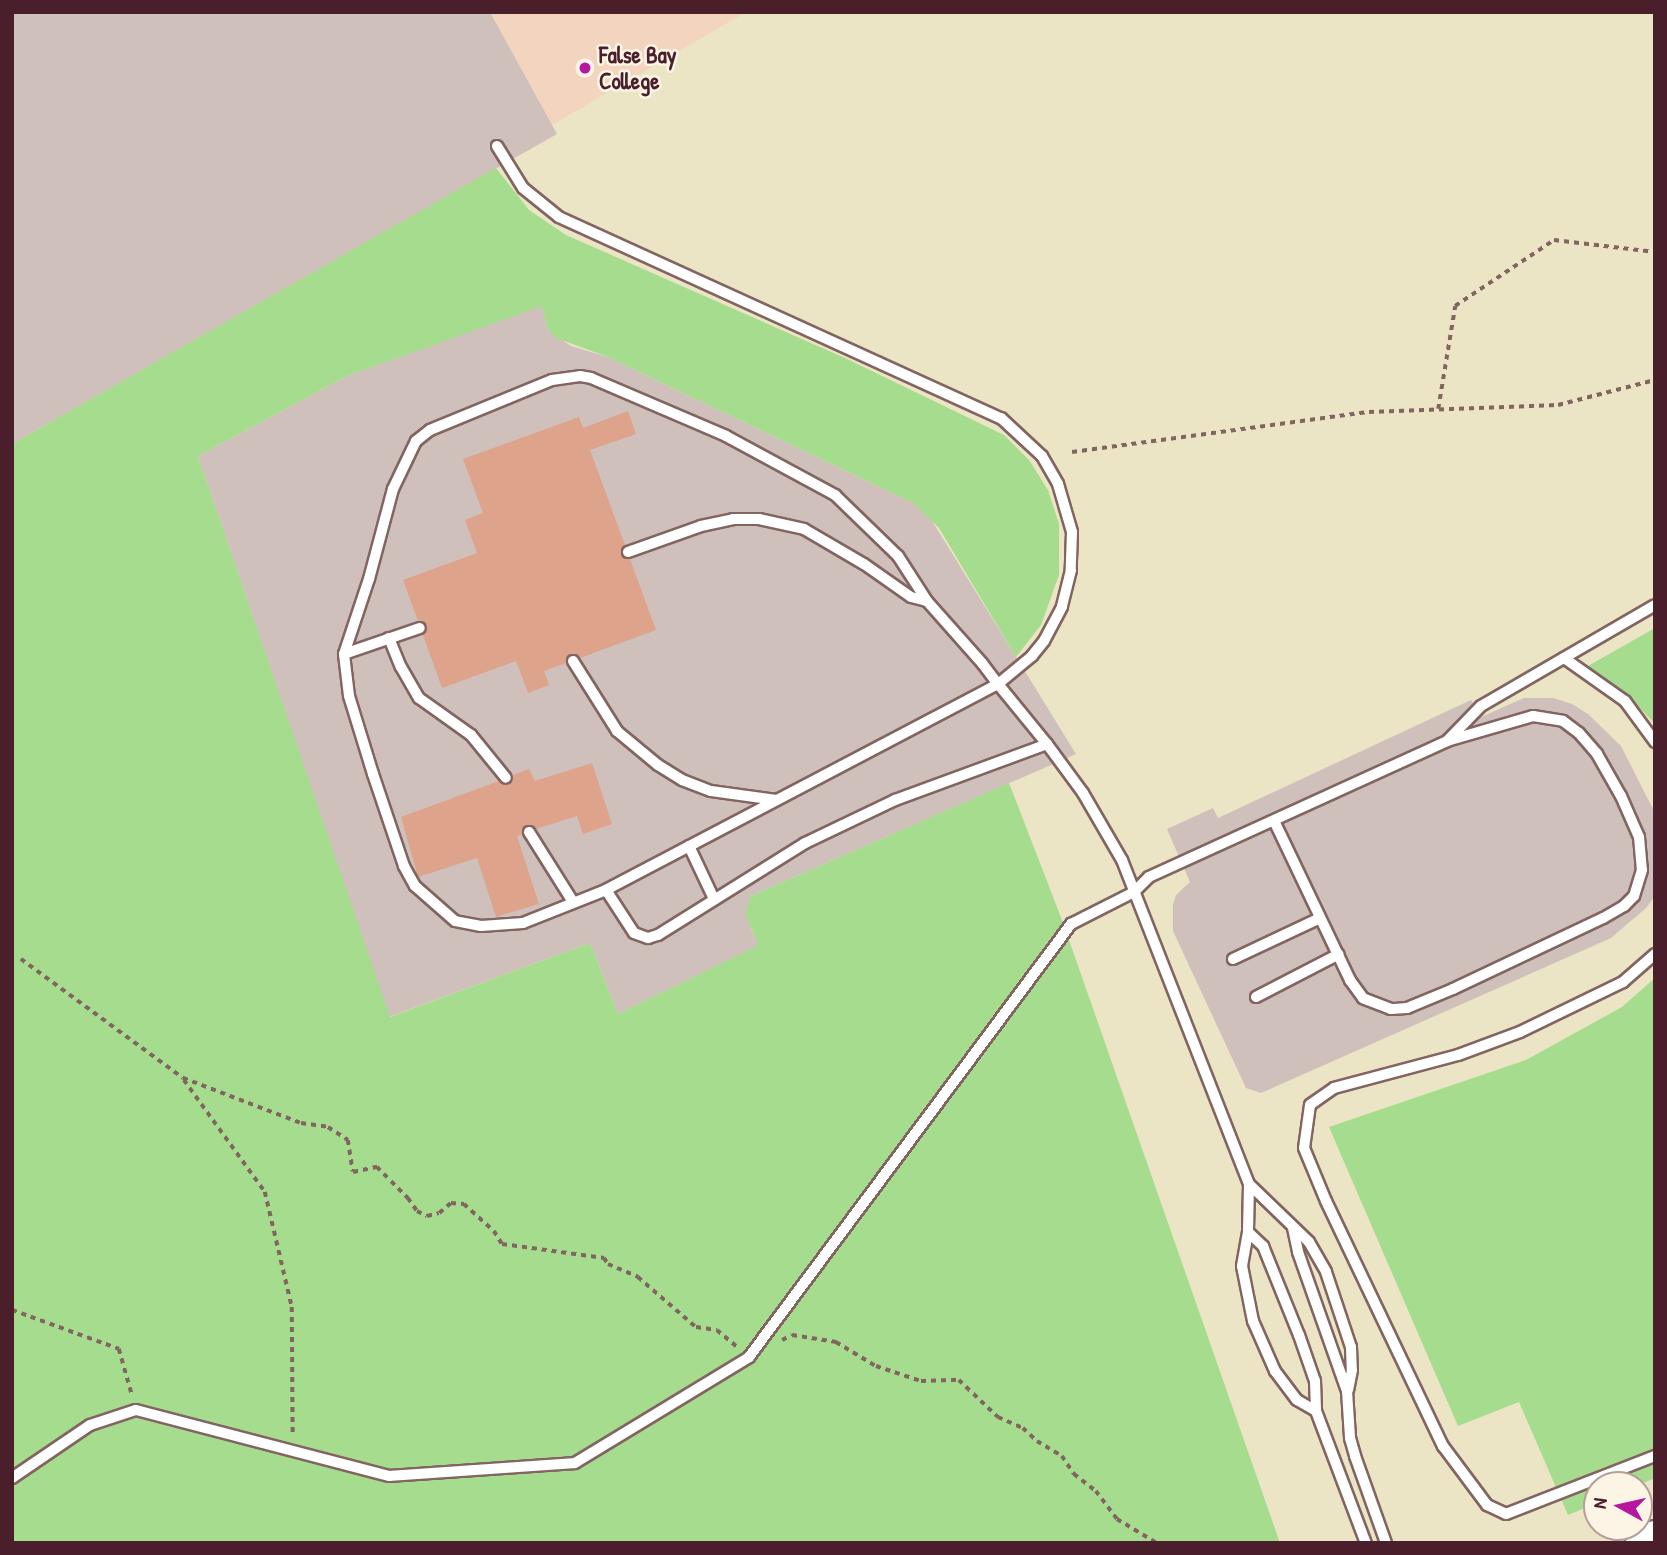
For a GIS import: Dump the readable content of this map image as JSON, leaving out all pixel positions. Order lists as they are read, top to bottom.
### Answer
{
  "places": ["False Bay College"],
  "north": "left"
}
